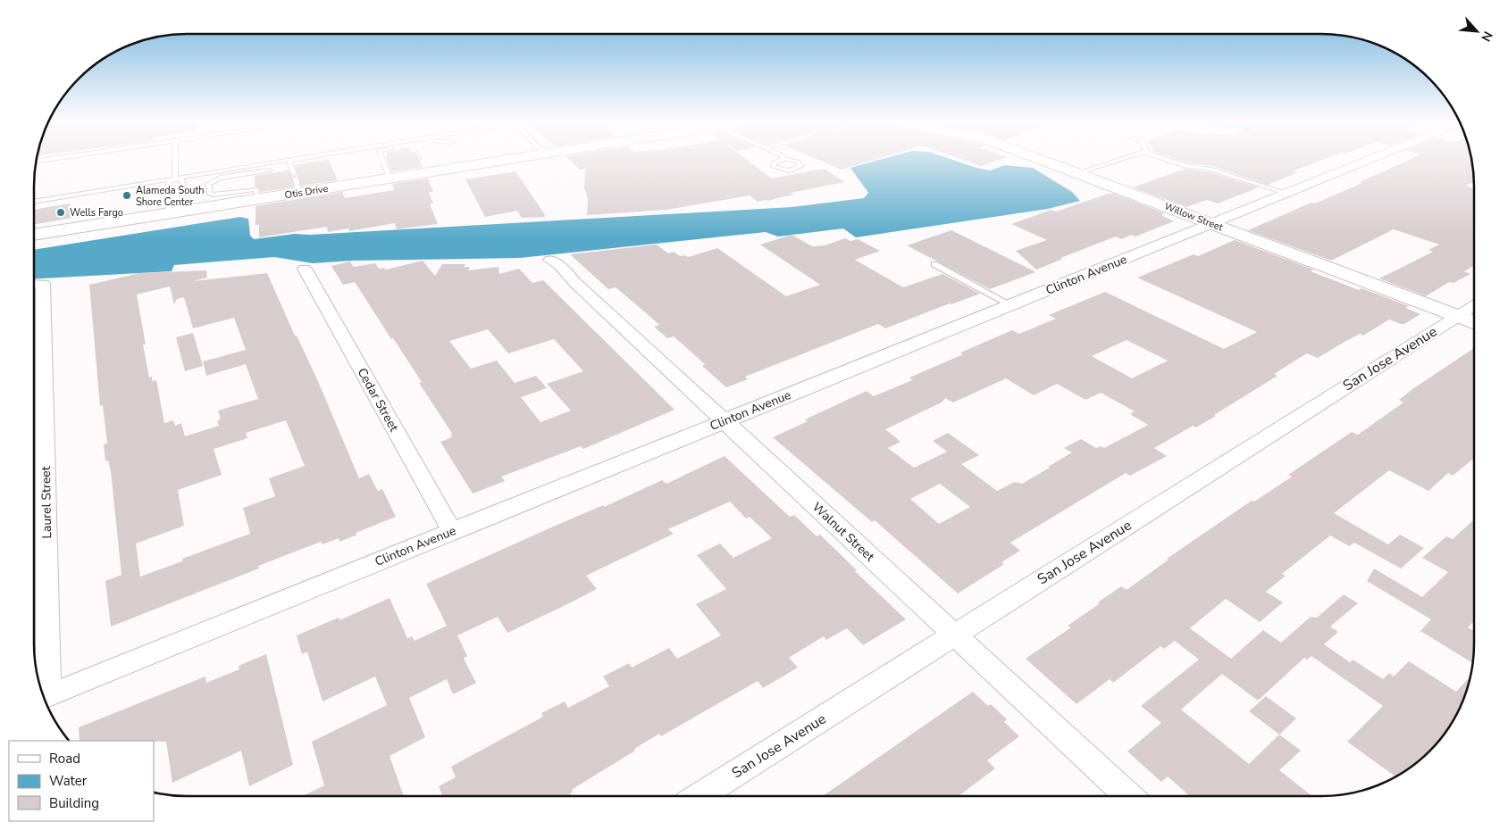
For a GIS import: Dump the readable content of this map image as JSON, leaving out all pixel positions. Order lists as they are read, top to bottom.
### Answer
{
  "streets": {
    "main road": ["Otis Drive", "Willow Street"],
    "street": [
      "Clinton Avenue",
      "San Jose Avenue",
      "Cedar Street",
      "Laurel Street",
      "Walnut Street"
    ]
  },
  "crossings": [
    ["Willow Street", "Clinton Avenue"],
    ["Willow Street", "San Jose Avenue"],
    ["Clinton Avenue", "Cedar Street"],
    ["Clinton Avenue", "Laurel Street"],
    ["Clinton Avenue", "Walnut Street"],
    ["San Jose Avenue", "Walnut Street"]
  ],
  "places": ["Alameda South Shore Center", "Wells Fargo"],
  "legend": ["Road", "Water", "Building"],
  "north": "bottom right"
}
